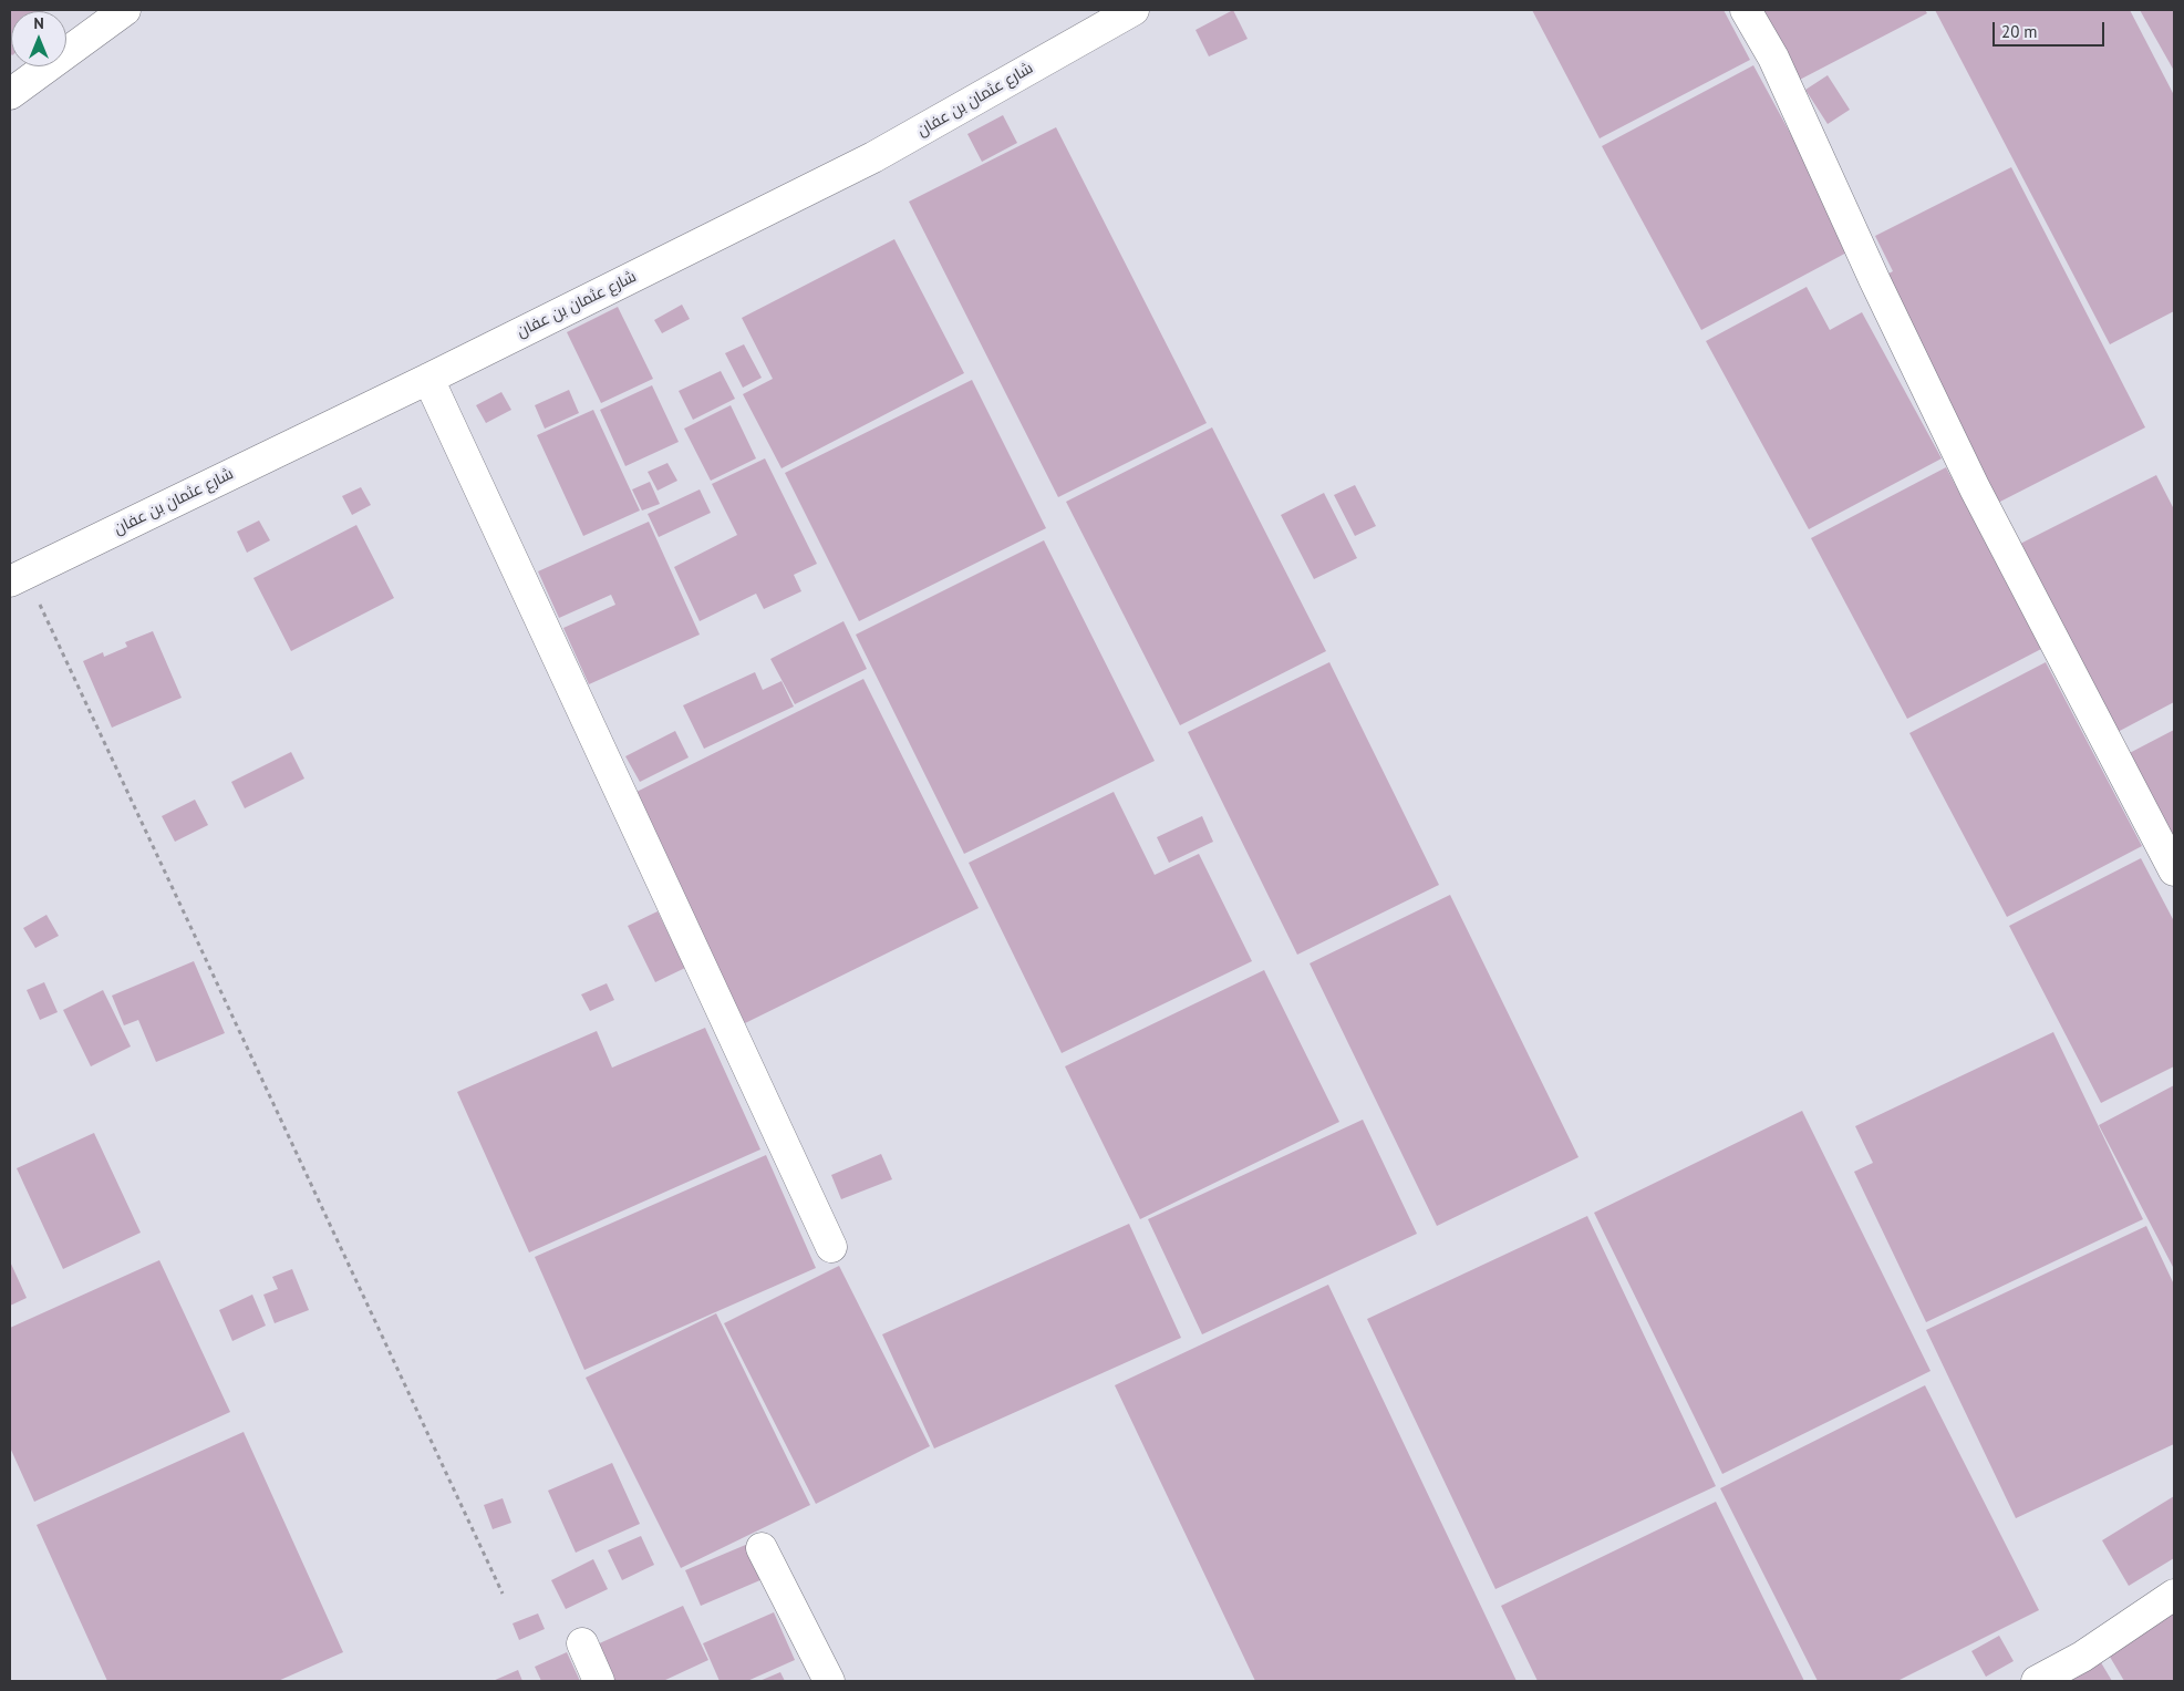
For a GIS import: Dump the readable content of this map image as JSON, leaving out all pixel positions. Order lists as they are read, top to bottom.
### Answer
{
  "streets": {
    "street": ["شارع عثمان بن عفان"]
  },
  "scale_bar": "20 m",
  "north": "top"
}
